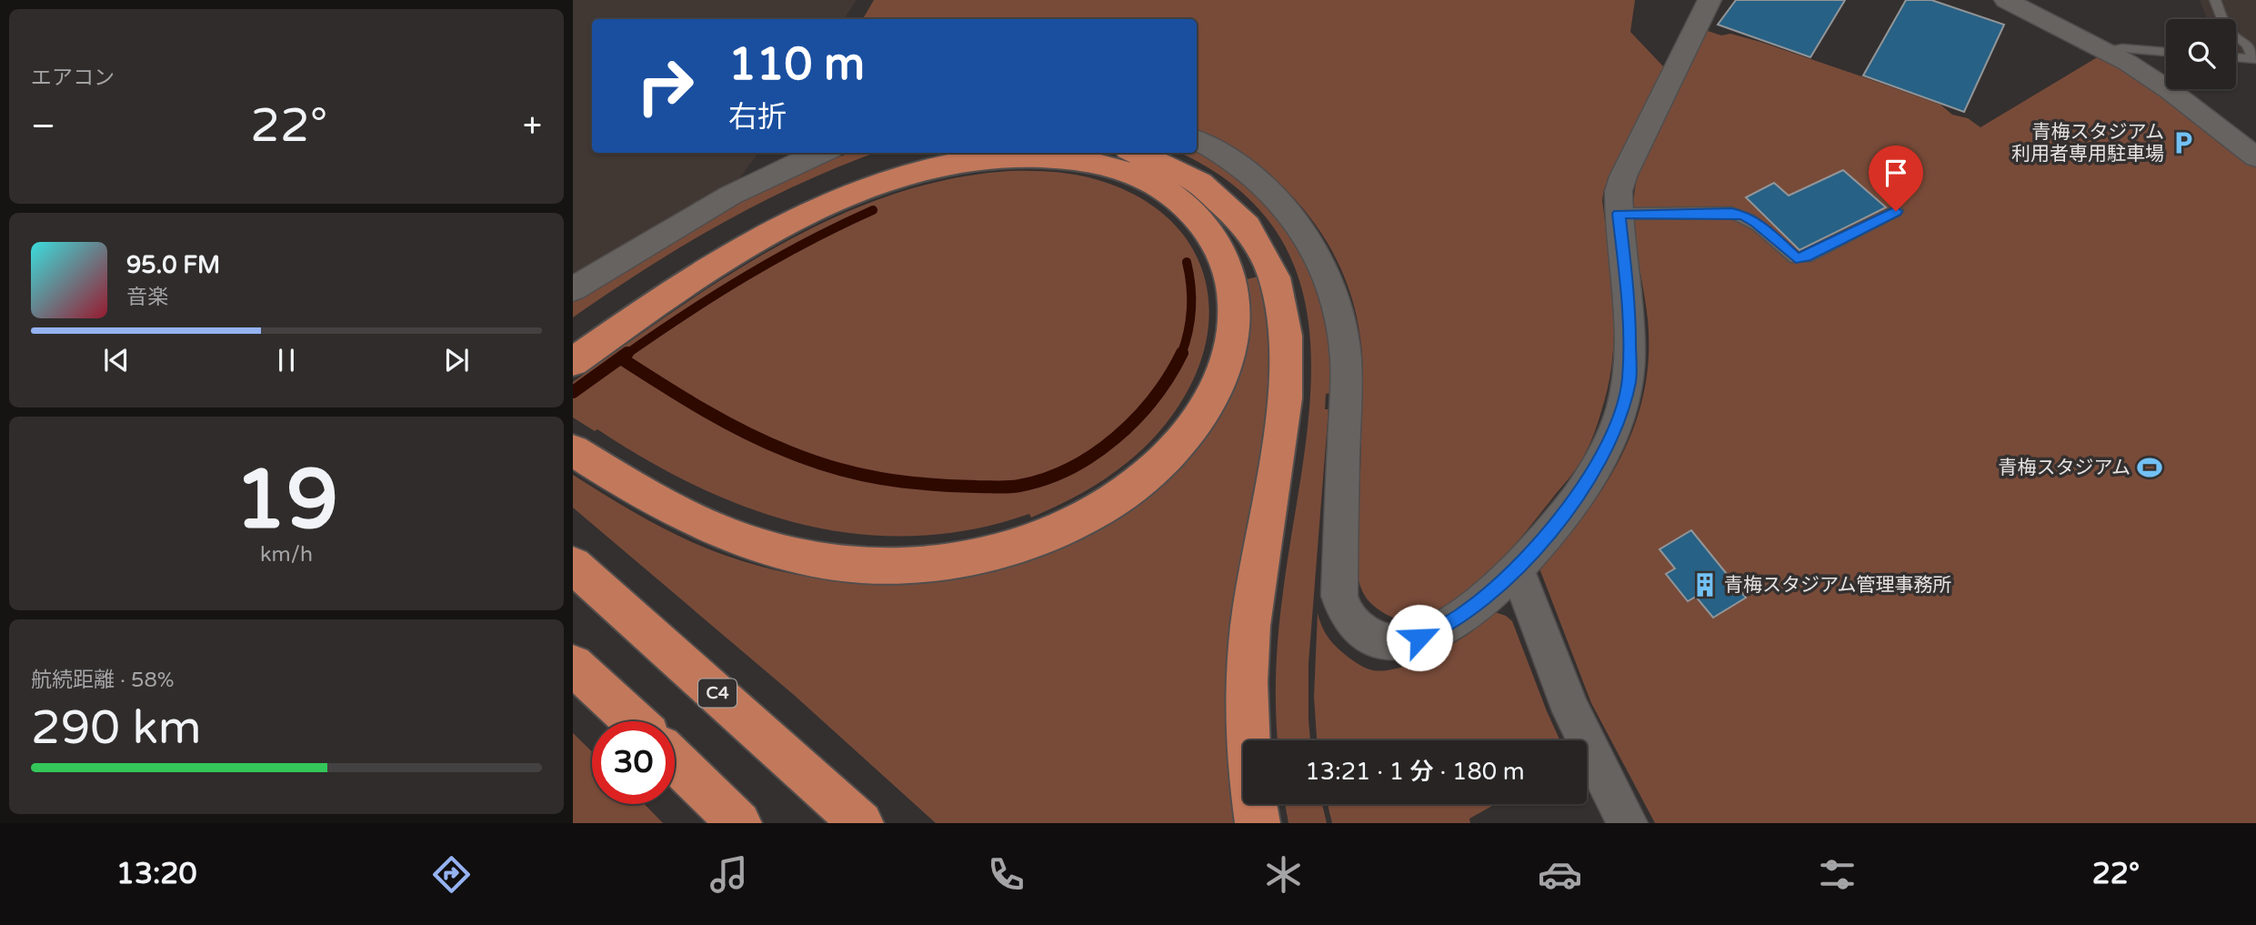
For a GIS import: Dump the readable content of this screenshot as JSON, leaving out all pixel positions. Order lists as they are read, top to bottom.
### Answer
{
  "streets": {
    "highway": ["C4"]
  },
  "places": {
    "parking": ["青梅スタジアム 利用者専用駐車場"],
    "sports": ["青梅スタジアム"],
    "building": ["青梅スタジアム管理事務所"]
  },
  "page": {
    "tile": [
      "エアコン",
      ["19", "km/h"],
      ["航続距離 · 58%", "290 km"]
    ],
    "turn": ["110 m", "右折"],
    "heat": ["−", "22°", "+"],
    "song": ["95.0 FM", "音楽"],
    "limit": "30",
    "trip": "13:21 · 1 分 · 180 m",
    "tabs": ["13:20", "22°"]
  }
}
